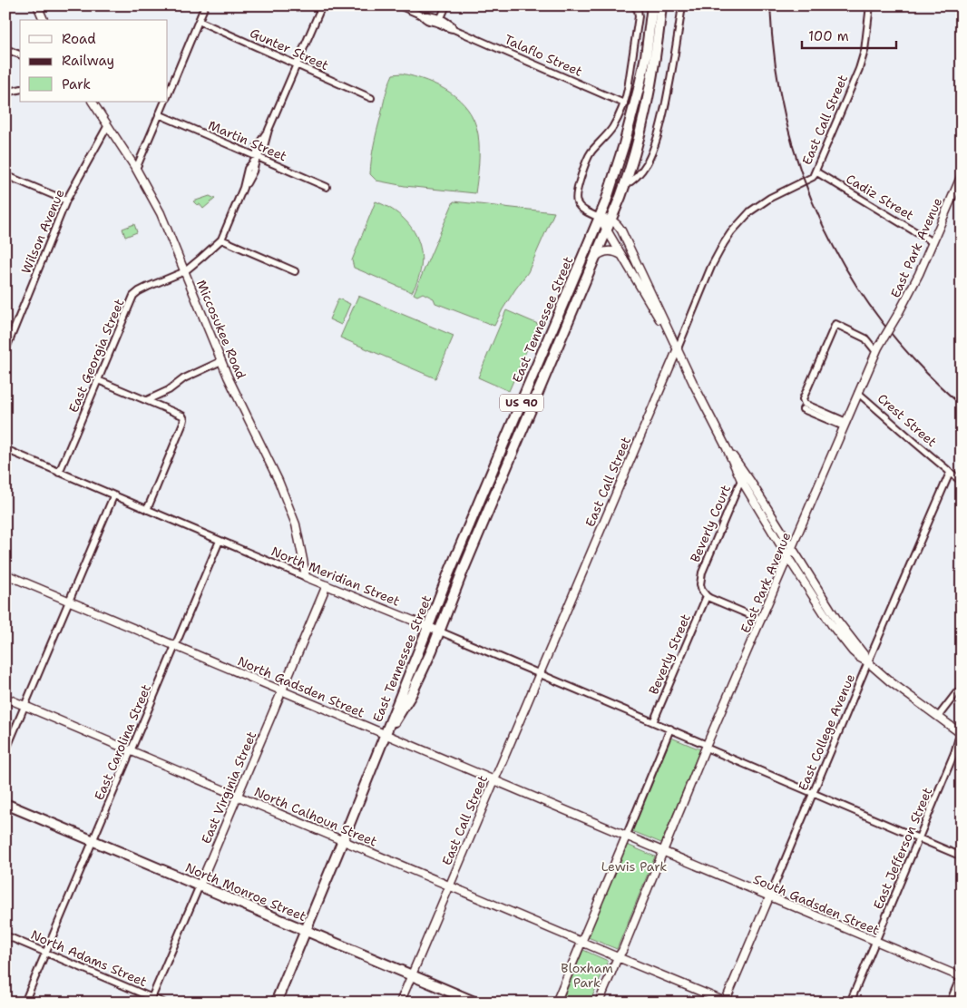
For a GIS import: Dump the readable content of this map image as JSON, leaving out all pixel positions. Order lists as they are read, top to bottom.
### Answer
{
  "streets": {
    "main road": ["East Tennessee Street", "US 90", "North Monroe Street"],
    "street": [
      "Gunter Street",
      "Talaflo Street",
      "East Call Street",
      "Martin Street",
      "Cadiz Street",
      "Wilson Avenue",
      "East Park Avenue",
      "Miccosukee Road",
      "East Georgia Street",
      "Crest Street",
      "Beverly Court",
      "North Meridian Street",
      "Beverly Street",
      "North Gadsden Street",
      "East College Avenue",
      "East Carolina Street",
      "East Virginia Street",
      "North Calhoun Street",
      "East Jefferson Street",
      "South Gadsden Street",
      "North Adams Street"
    ]
  },
  "crossings": [
    ["Gunter Street", "East Georgia Street"],
    ["East Call Street", "Cadiz Street"],
    ["East Call Street", "North Meridian Street"],
    ["East Call Street", "North Gadsden Street"],
    ["East Call Street", "North Calhoun Street"],
    ["East Call Street", "North Monroe Street"],
    ["Martin Street", "East Georgia Street"],
    ["Cadiz Street", "East Park Avenue"],
    ["Wilson Avenue", "Miccosukee Road"],
    ["East Park Avenue", "Crest Street"],
    ["East Park Avenue", "North Meridian Street"],
    ["East Park Avenue", "North Gadsden Street"],
    ["East Park Avenue", "North Calhoun Street"],
    ["East Park Avenue", "South Gadsden Street"],
    ["East Tennessee Street", "North Meridian Street"],
    ["East Tennessee Street", "North Gadsden Street"],
    ["East Tennessee Street", "North Calhoun Street"],
    ["East Tennessee Street", "North Monroe Street"],
    ["Miccosukee Road", "East Georgia Street"],
    ["Miccosukee Road", "North Meridian Street"],
    ["East Georgia Street", "North Meridian Street"],
    ["Crest Street", "East College Avenue"],
    ["Beverly Court", "Beverly Street"],
    ["North Meridian Street", "Beverly Street"],
    ["North Meridian Street", "East College Avenue"],
    ["North Meridian Street", "East Carolina Street"],
    ["North Meridian Street", "East Virginia Street"],
    ["North Meridian Street", "East Jefferson Street"],
    ["North Gadsden Street", "East Carolina Street"],
    ["North Gadsden Street", "East Virginia Street"],
    ["North Gadsden Street", "South Gadsden Street"],
    ["East College Avenue", "North Calhoun Street"],
    ["East College Avenue", "South Gadsden Street"],
    ["East Carolina Street", "North Calhoun Street"],
    ["East Carolina Street", "North Monroe Street"],
    ["East Carolina Street", "North Adams Street"],
    ["East Virginia Street", "North Calhoun Street"],
    ["East Virginia Street", "North Monroe Street"],
    ["East Virginia Street", "North Adams Street"],
    ["East Jefferson Street", "South Gadsden Street"]
  ],
  "parks": ["Lewis Park", "Bloxham Park"],
  "legend": ["Road", "Railway", "Park"],
  "scale_bar": "100 m"
}
